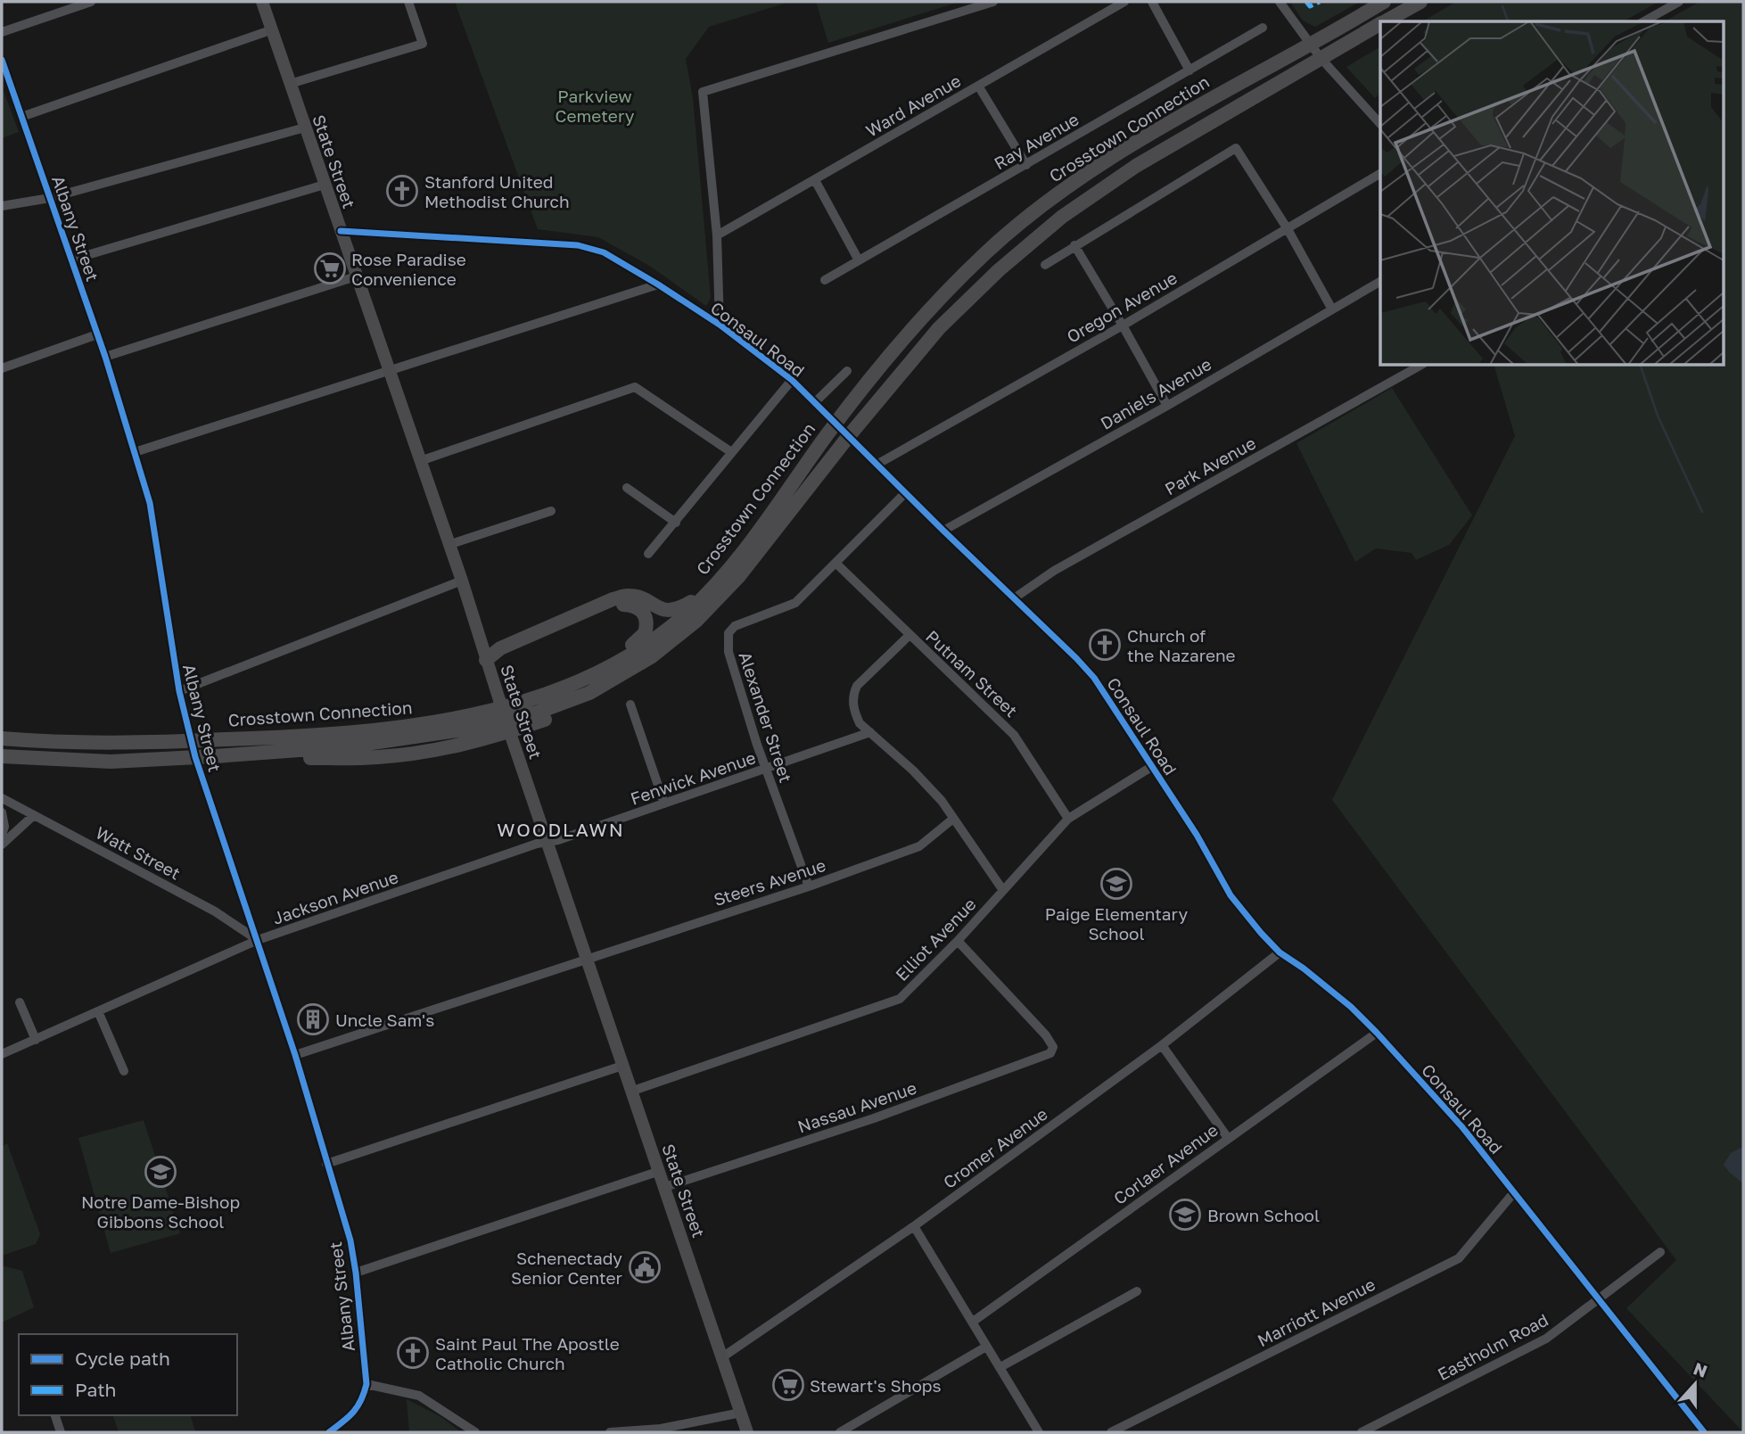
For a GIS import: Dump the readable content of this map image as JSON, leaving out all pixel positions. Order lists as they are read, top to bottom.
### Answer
{
  "streets": {
    "highway": ["Crosstown Connection"],
    "main road": ["State Street"],
    "street": [
      "Ward Avenue",
      "Ray Avenue",
      "Albany Street",
      "Oregon Avenue",
      "Consaul Road",
      "Daniels Avenue",
      "Park Avenue",
      "Putnam Street",
      "Alexander Street",
      "Fenwick Avenue",
      "Watt Street",
      "Steers Avenue",
      "Jackson Avenue",
      "Elliot Avenue",
      "Nassau Avenue",
      "Cromer Avenue",
      "Corlaer Avenue",
      "Marriott Avenue",
      "Eastholm Road"
    ]
  },
  "crossings": [
    ["Crosstown Connection", "Albany Street"],
    ["Crosstown Connection", "Consaul Road"],
    ["State Street", "Consaul Road"],
    ["State Street", "Fenwick Avenue"],
    ["State Street", "Steers Avenue"],
    ["State Street", "Jackson Avenue"],
    ["State Street", "Elliot Avenue"],
    ["State Street", "Nassau Avenue"],
    ["State Street", "Cromer Avenue"],
    ["Albany Street", "Watt Street"],
    ["Albany Street", "Steers Avenue"],
    ["Albany Street", "Jackson Avenue"],
    ["Oregon Avenue", "Consaul Road"],
    ["Consaul Road", "Daniels Avenue"],
    ["Consaul Road", "Park Avenue"],
    ["Consaul Road", "Alexander Street"],
    ["Consaul Road", "Elliot Avenue"],
    ["Consaul Road", "Cromer Avenue"],
    ["Consaul Road", "Corlaer Avenue"],
    ["Consaul Road", "Marriott Avenue"],
    ["Consaul Road", "Eastholm Road"],
    ["Putnam Street", "Alexander Street"],
    ["Putnam Street", "Elliot Avenue"],
    ["Alexander Street", "Fenwick Avenue"],
    ["Alexander Street", "Steers Avenue"],
    ["Fenwick Avenue", "Jackson Avenue"],
    ["Watt Street", "Jackson Avenue"],
    ["Elliot Avenue", "Nassau Avenue"]
  ],
  "districts": ["WOODLAWN"],
  "parks": ["Parkview Cemetery"],
  "places": {
    "church": ["Stanford United Methodist Church", "Church of the Nazarene", "Saint Paul The Apostle Catholic Church"],
    "supermarket": ["Rose Paradise Convenience", "Stewart's Shops"],
    "school or university": ["Paige Elementary School", "Notre Dame-Bishop Gibbons School", "Brown School"],
    "building": ["Uncle Sam's"],
    "public building": ["Schenectady Senior Center"]
  },
  "legend": ["Cycle path", "Path"],
  "north": "top"
}
